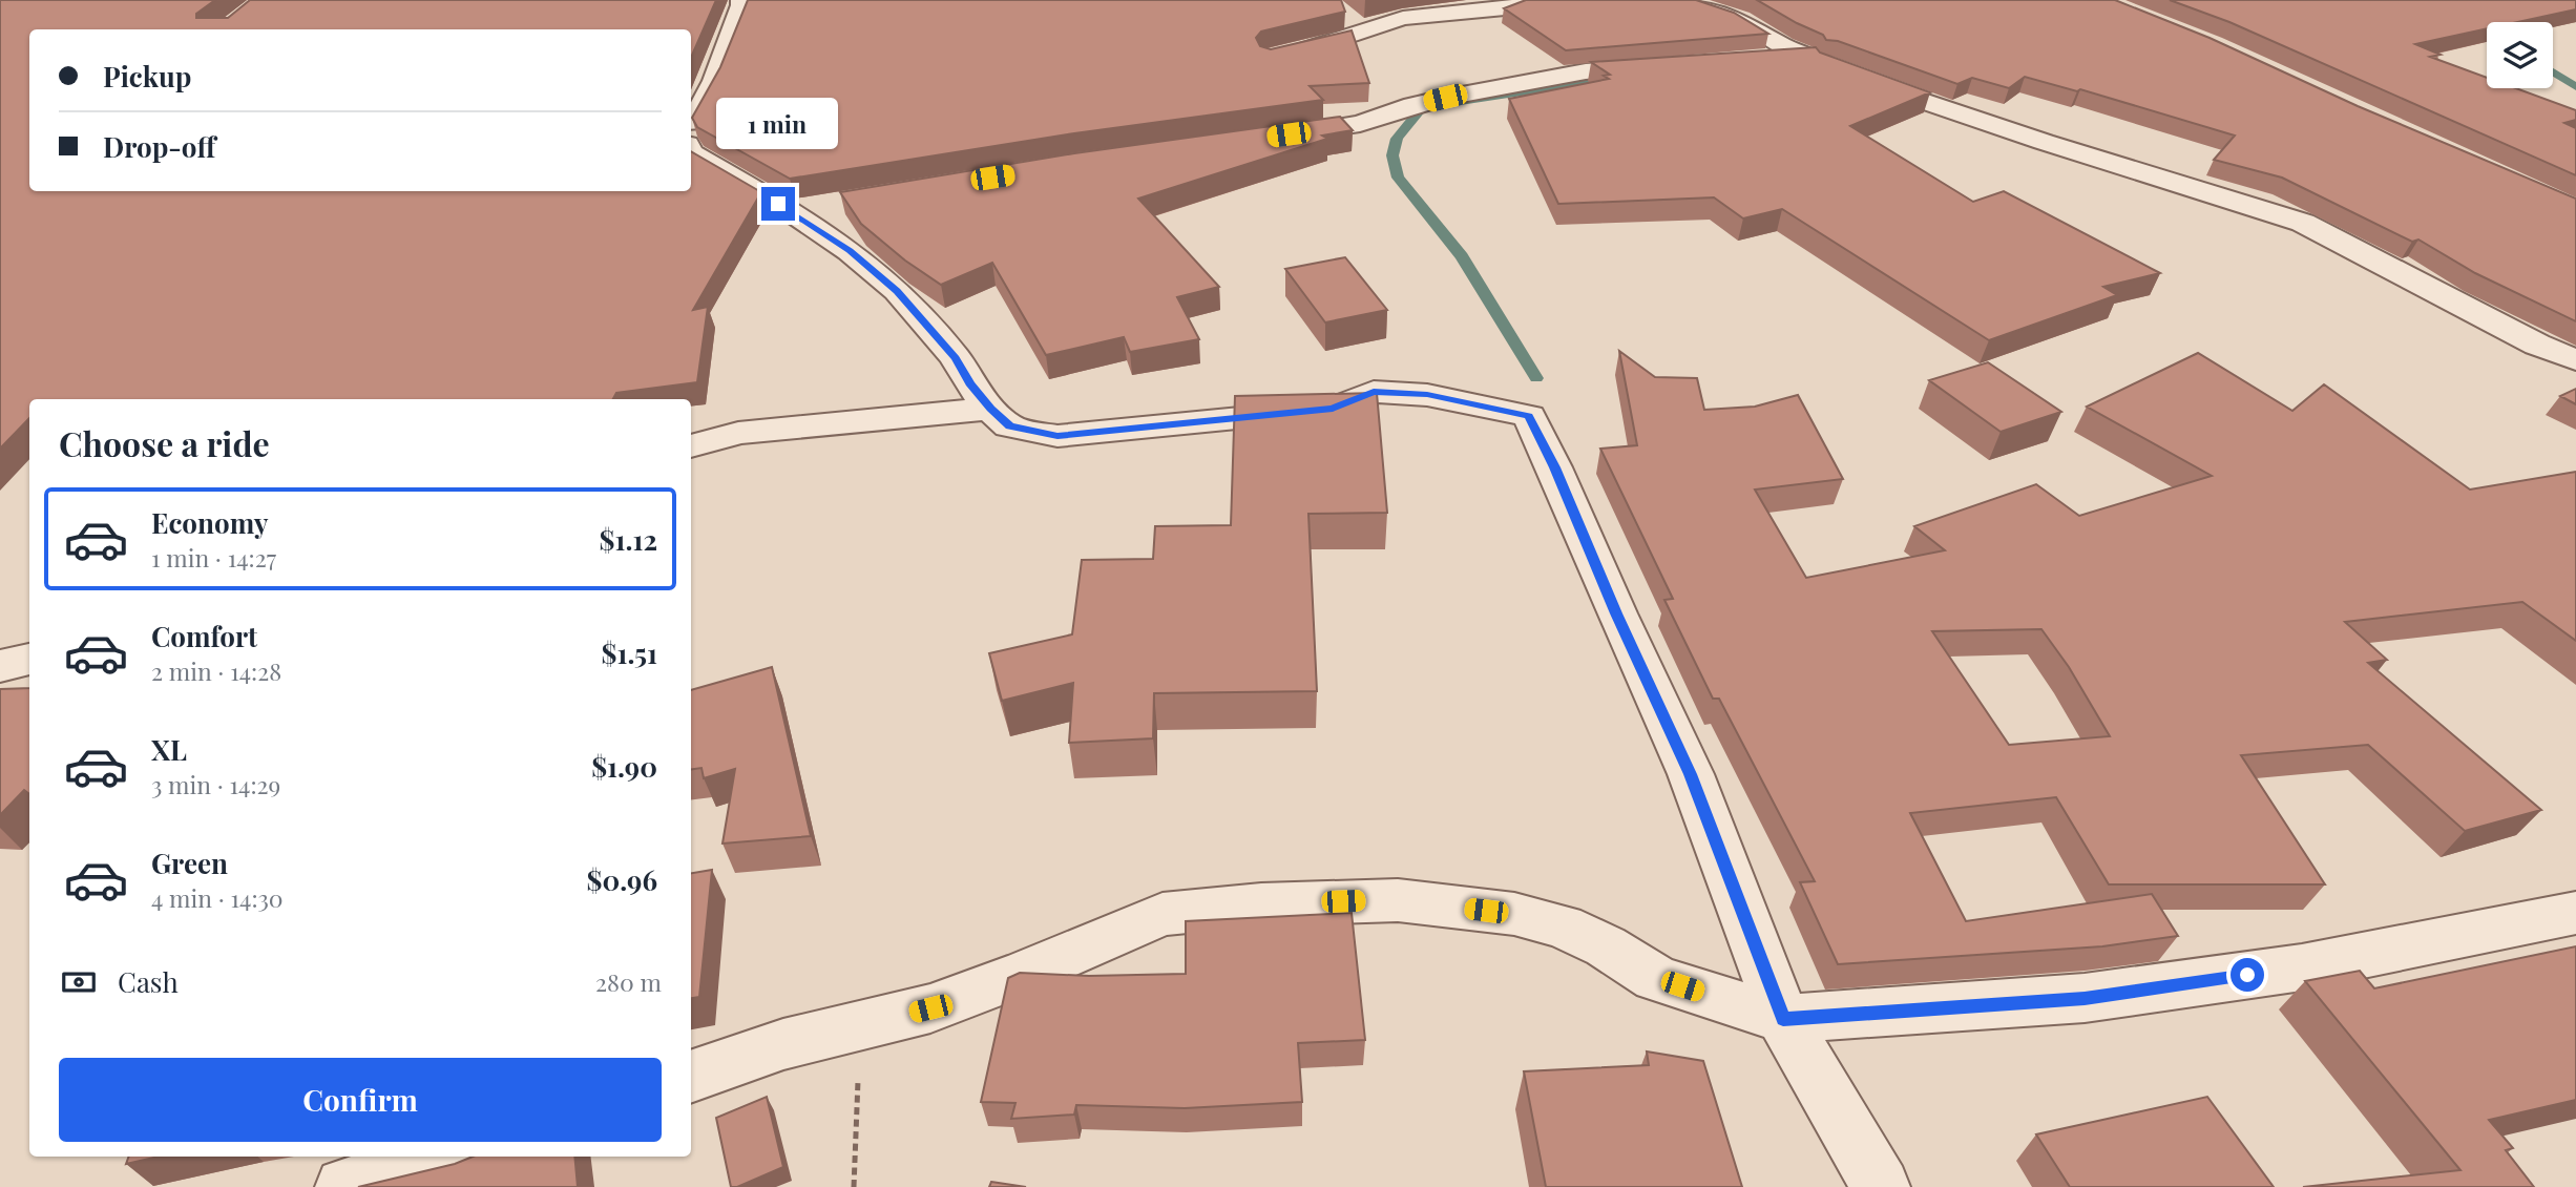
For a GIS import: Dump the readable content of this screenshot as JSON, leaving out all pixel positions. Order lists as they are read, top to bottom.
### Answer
{
  "page": {
    "banner": ["Pickup", "Drop-off"],
    "bubble": "1 min",
    "heading": "Choose a ride",
    "list": [
      {
        "name": "Economy",
        "note": "1 min · 14:27",
        "value": "$1.12"
      },
      {
        "name": "Comfort",
        "note": "2 min · 14:28",
        "value": "$1.51"
      },
      {
        "name": "XL",
        "note": "3 min · 14:29",
        "value": "$1.90"
      },
      {
        "name": "Green",
        "note": "4 min · 14:30",
        "value": "$0.96"
      }
    ],
    "pay": ["Cash", "280 m"],
    "buttons": "Confirm"
  }
}
